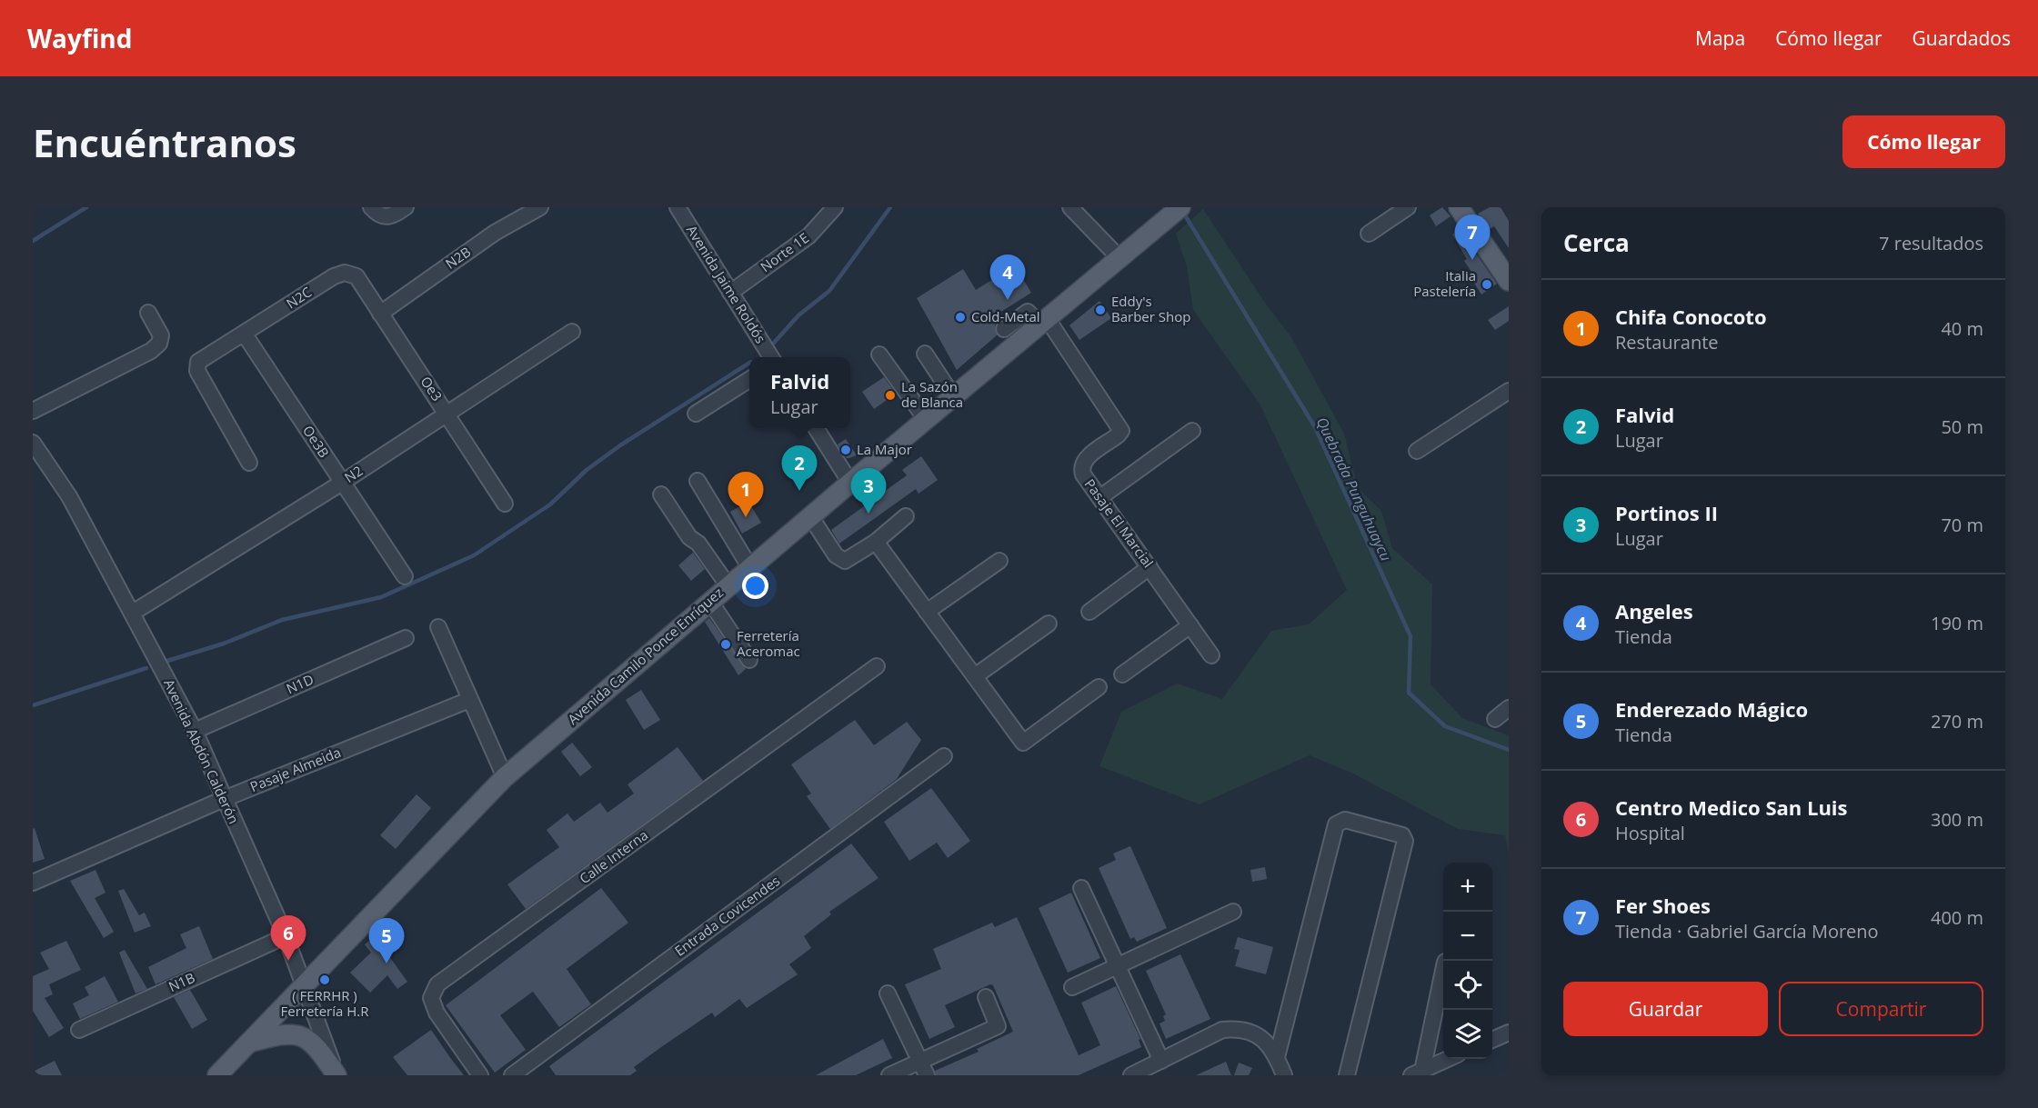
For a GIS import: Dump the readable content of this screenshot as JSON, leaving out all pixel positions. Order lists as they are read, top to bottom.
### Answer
{
  "streets": {
    "main road": ["Avenida Camilo Ponce Enríquez"],
    "street": [
      "Norte 1E",
      "N2B",
      "Avenida Jaime Roldós",
      "N2C",
      "Oe3",
      "Oe3B",
      "N2",
      "Pasaje El Marcial",
      "N1D",
      "Avenida Abdón Calderón",
      "Pasaje Almeida",
      "Calle Interna",
      "Entrada Covicendes",
      "N1B"
    ]
  },
  "crossings": [
    ["Norte 1E", "Avenida Jaime Roldós"],
    ["N2B", "Oe3"],
    ["N2C", "Oe3"],
    ["N2C", "Oe3B"],
    ["Oe3", "N2"],
    ["Oe3B", "N2"],
    ["N2", "Avenida Abdón Calderón"],
    ["Pasaje El Marcial", "Avenida Camilo Ponce Enríquez"],
    ["Avenida Camilo Ponce Enríquez", "Avenida Abdón Calderón"],
    ["N1D", "Avenida Abdón Calderón"],
    ["Avenida Abdón Calderón", "Pasaje Almeida"],
    ["Avenida Abdón Calderón", "N1B"]
  ],
  "water": ["Quebrada Punguhuaycu"],
  "places": [
    "Italia Pastelería",
    "Eddy's Barber Shop",
    "Cold-Metal",
    "La Sazón de Blanca",
    "La Major",
    "Ferretería Aceromac",
    "( FERRHR ) Ferretería H.R"
  ],
  "page": {
    "header": "Wayfind",
    "nav": ["Mapa", "Cómo llegar", "Guardados"],
    "buttons": [
      "Cómo llegar",
      ["Guardar", "Compartir"]
    ],
    "title": "Encuéntranos",
    "heading": ["Cerca", "7 resultados"],
    "pins": [
      "7",
      "4",
      "2",
      "3",
      "1",
      "6",
      "5"
    ],
    "list": [
      {
        "mark": "1",
        "name": "Chifa Conocoto",
        "note": "Restaurante",
        "value": "40 m"
      },
      {
        "mark": "2",
        "name": "Falvid",
        "note": "Lugar",
        "value": "50 m"
      },
      {
        "mark": "3",
        "name": "Portinos II",
        "note": "Lugar",
        "value": "70 m"
      },
      {
        "mark": "4",
        "name": "Angeles",
        "note": "Tienda",
        "value": "190 m"
      },
      {
        "mark": "5",
        "name": "Enderezado Mágico",
        "note": "Tienda",
        "value": "270 m"
      },
      {
        "mark": "6",
        "name": "Centro Medico San Luis",
        "note": "Hospital",
        "value": "300 m"
      },
      {
        "mark": "7",
        "name": "Fer Shoes",
        "note": "Tienda · Gabriel García Moreno",
        "value": "400 m"
      }
    ],
    "popup": ["Falvid", "Lugar"],
    "map_buttons": ["+", "−"]
  }
}
